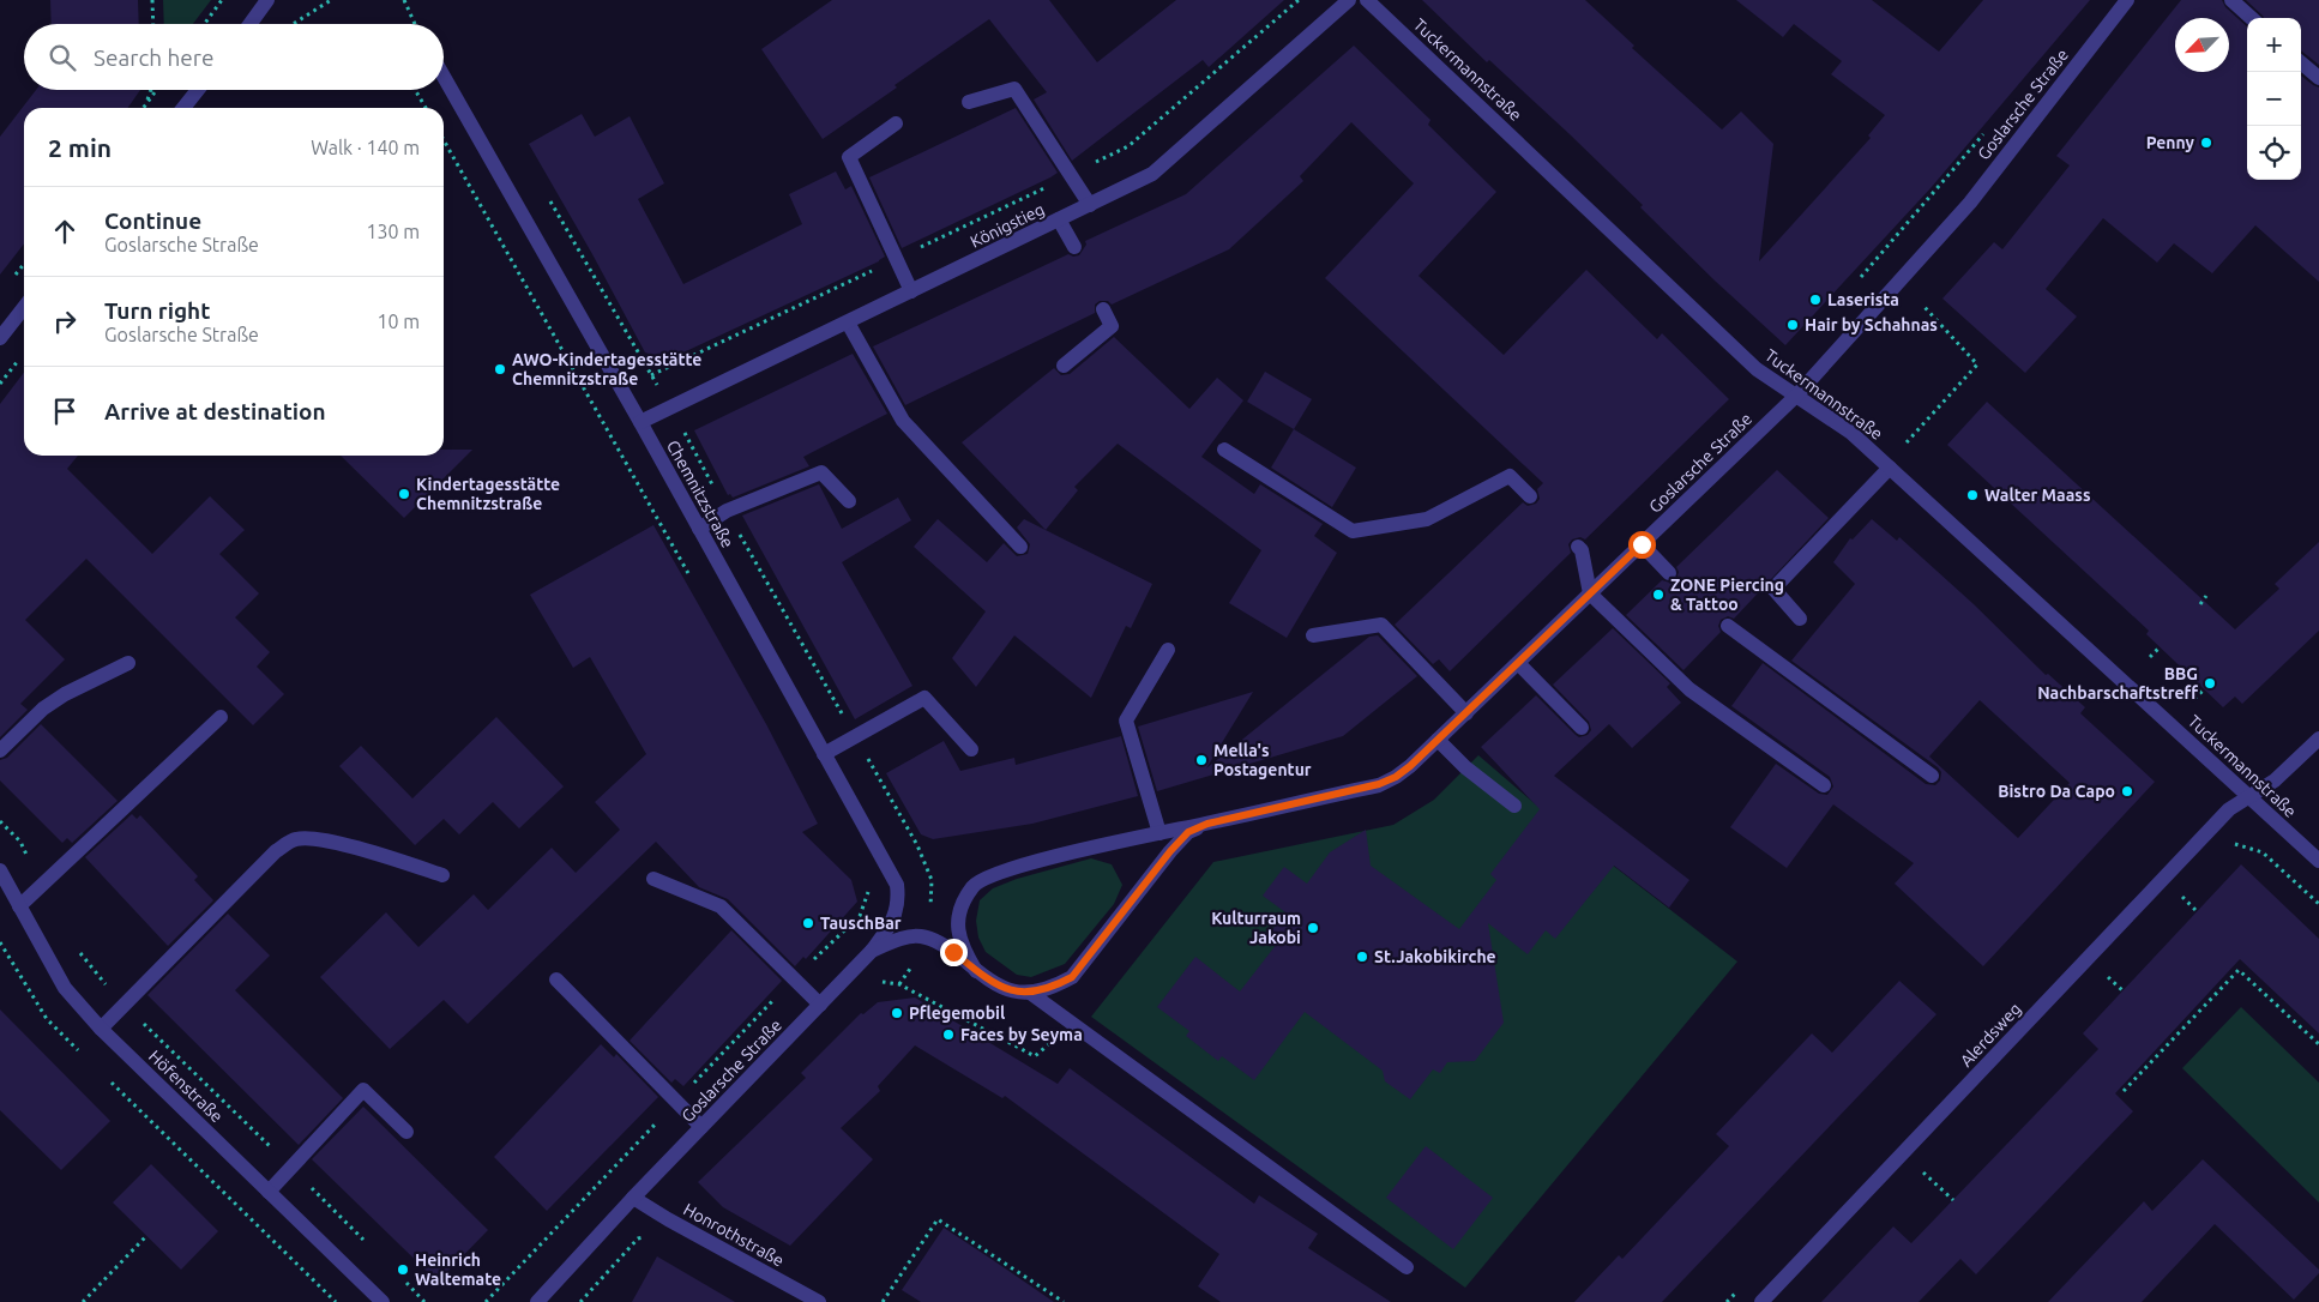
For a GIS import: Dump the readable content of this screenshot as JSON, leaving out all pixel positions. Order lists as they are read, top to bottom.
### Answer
{
  "streets": {
    "street": [
      "Tuckermannstraße",
      "Goslarsche Straße",
      "Königstieg",
      "Chemnitzstraße",
      "Alerdsweg",
      "Höfenstraße",
      "Honrothstraße"
    ]
  },
  "crossings": [
    ["Tuckermannstraße", "Goslarsche Straße"],
    ["Tuckermannstraße", "Alerdsweg"],
    ["Goslarsche Straße", "Chemnitzstraße"],
    ["Goslarsche Straße", "Honrothstraße"],
    ["Königstieg", "Chemnitzstraße"]
  ],
  "places": [
    "Penny",
    "Laserista",
    "Hair by Schahnas",
    "AWO-Kindertagesstätte Chemnitzstraße",
    "Kindertagesstätte Chemnitzstraße",
    "Walter Maass",
    "ZONE Piercing & Tattoo",
    "BBG Nachbarschaftstreff",
    "Mella's Postagentur",
    "Bistro Da Capo",
    "TauschBar",
    "Kulturraum Jakobi",
    "St.Jakobikirche",
    "Pflegemobil",
    "Faces by Seyma",
    "Heinrich Waltemate"
  ],
  "north": "bottom left",
  "page": {
    "map_buttons": ["+", "−"],
    "search": "Search here",
    "heading": ["2 min", "Walk · 140 m"],
    "list": [
      ["Continue", "Goslarsche Straße", "130 m"],
      ["Turn right", "Goslarsche Straße", "10 m"],
      "Arrive at destination"
    ]
  }
}
